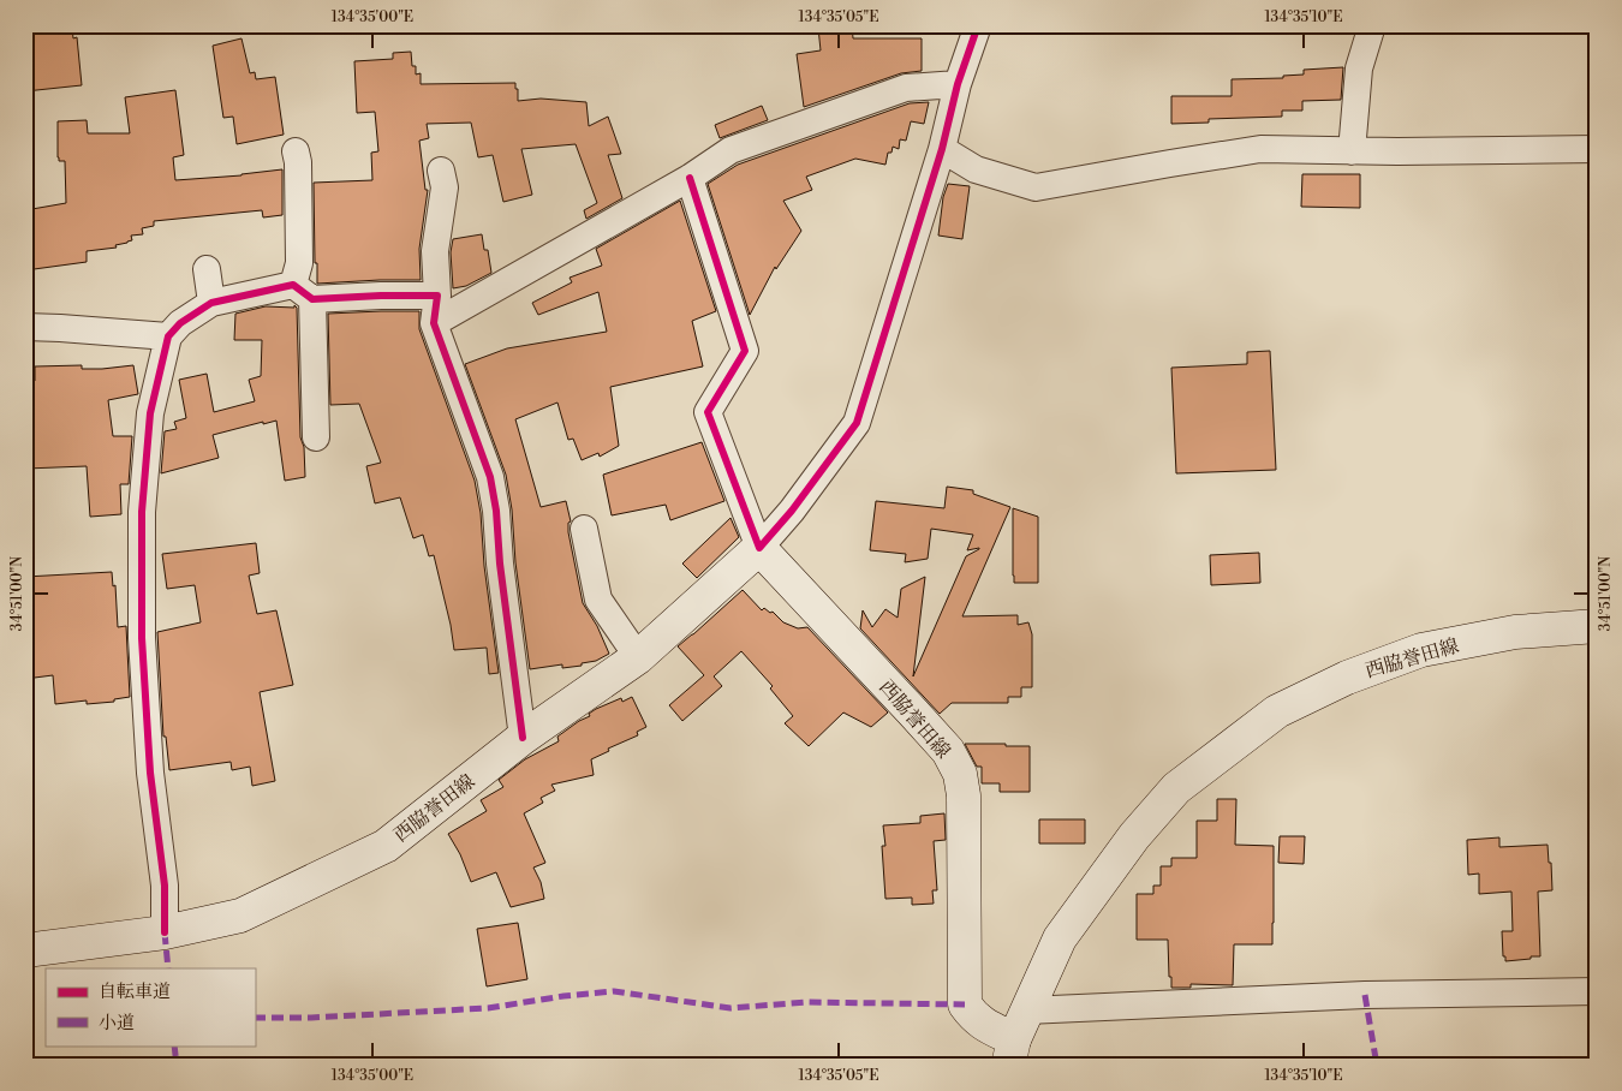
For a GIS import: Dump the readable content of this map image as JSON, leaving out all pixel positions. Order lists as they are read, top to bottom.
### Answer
{
  "streets": {
    "main road": ["西脇誉田線"]
  },
  "legend": ["自転車道", "小道"],
  "coordinates": [
    "134°35'00\"E",
    "134°35'05\"E",
    "134°35'10\"E",
    "34°51'00\"N"
  ]
}
